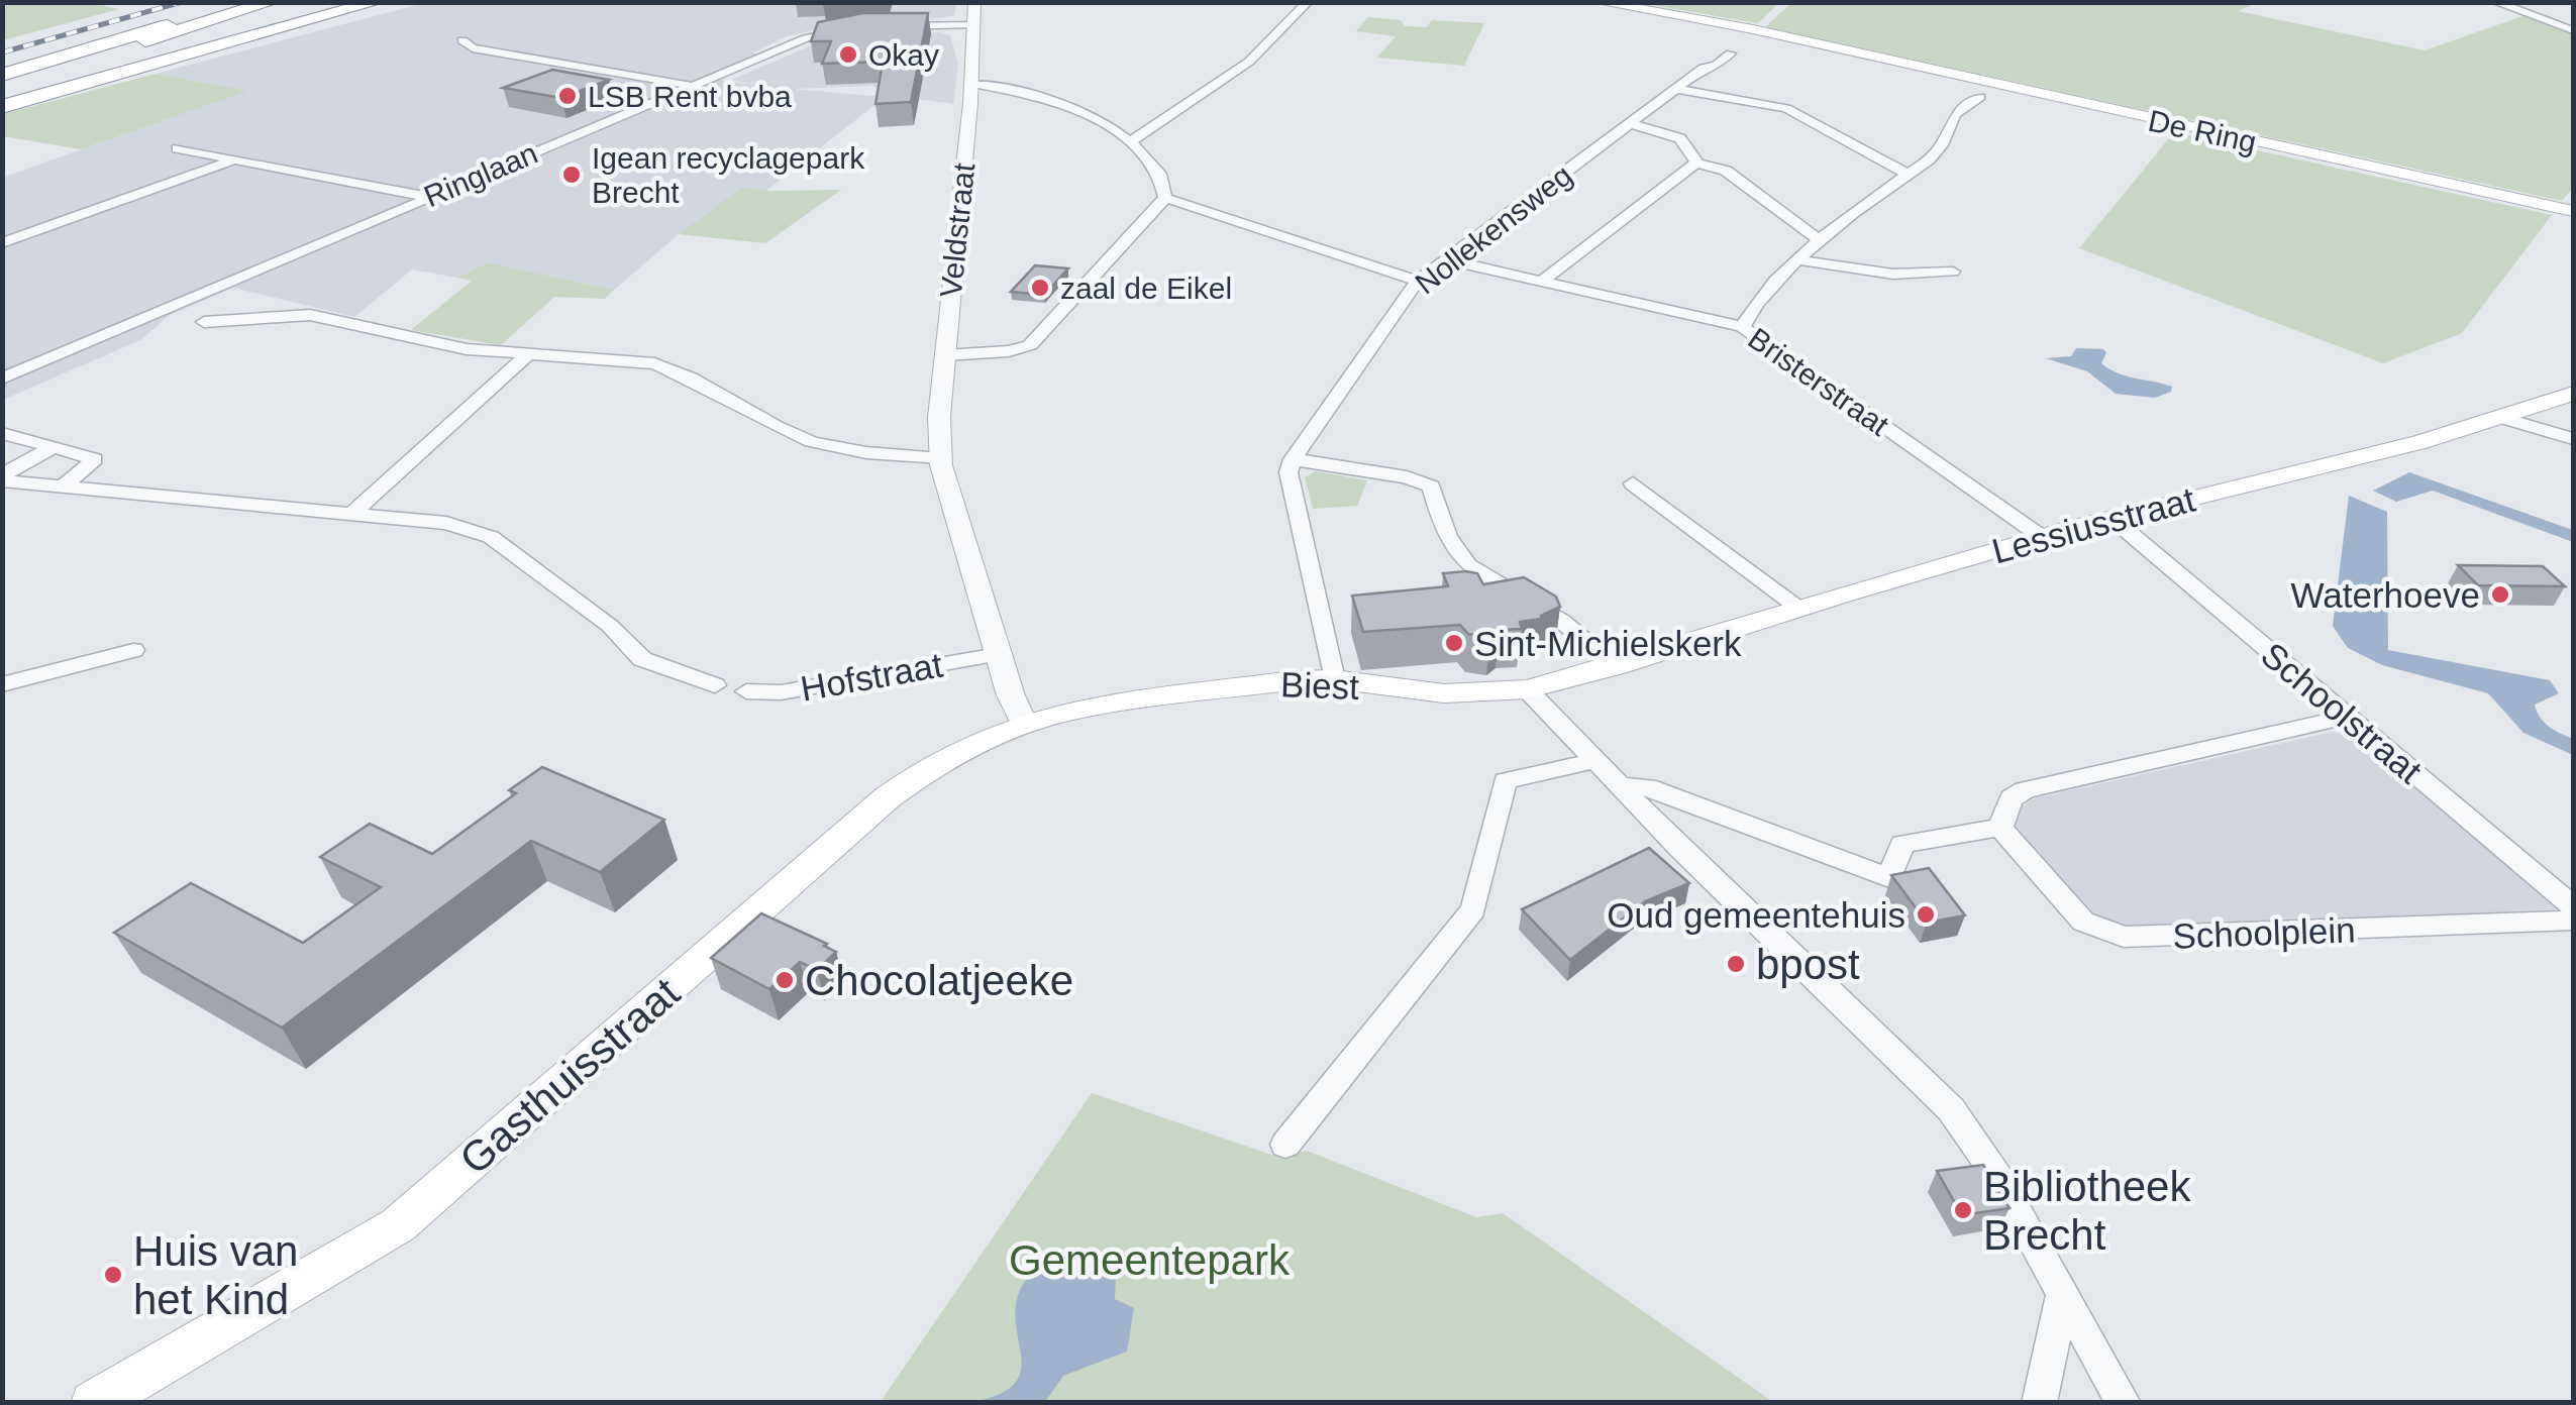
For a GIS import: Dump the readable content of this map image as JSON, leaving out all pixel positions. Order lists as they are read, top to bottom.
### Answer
{
  "streets": {
    "main road": [
      "De Ring",
      "Lessiusstraat",
      "Biest",
      "Gasthuisstraat"
    ],
    "street": [
      "Ringlaan",
      "Nollekensweg",
      "Veldstraat",
      "Bristerstraat",
      "Hofstraat",
      "Schoolstraat",
      "Schoolplein"
    ]
  },
  "crossings": [
    ["Nollekensweg", "Bristerstraat"],
    ["Bristerstraat", "Lessiusstraat"],
    ["Lessiusstraat", "Biest"],
    ["Lessiusstraat", "Schoolstraat"],
    ["Biest", "Gasthuisstraat"]
  ],
  "parks": ["Gemeentepark"],
  "places": [
    "Okay",
    "LSB Rent bvba",
    "Igean recyclagepark Brecht",
    "zaal de Eikel",
    "Waterhoeve",
    "Sint-Michielskerk",
    "Oud gemeentehuis",
    "bpost",
    "Chocolatjeeke",
    "Bibliotheek Brecht",
    "Huis van het Kind"
  ]
}
